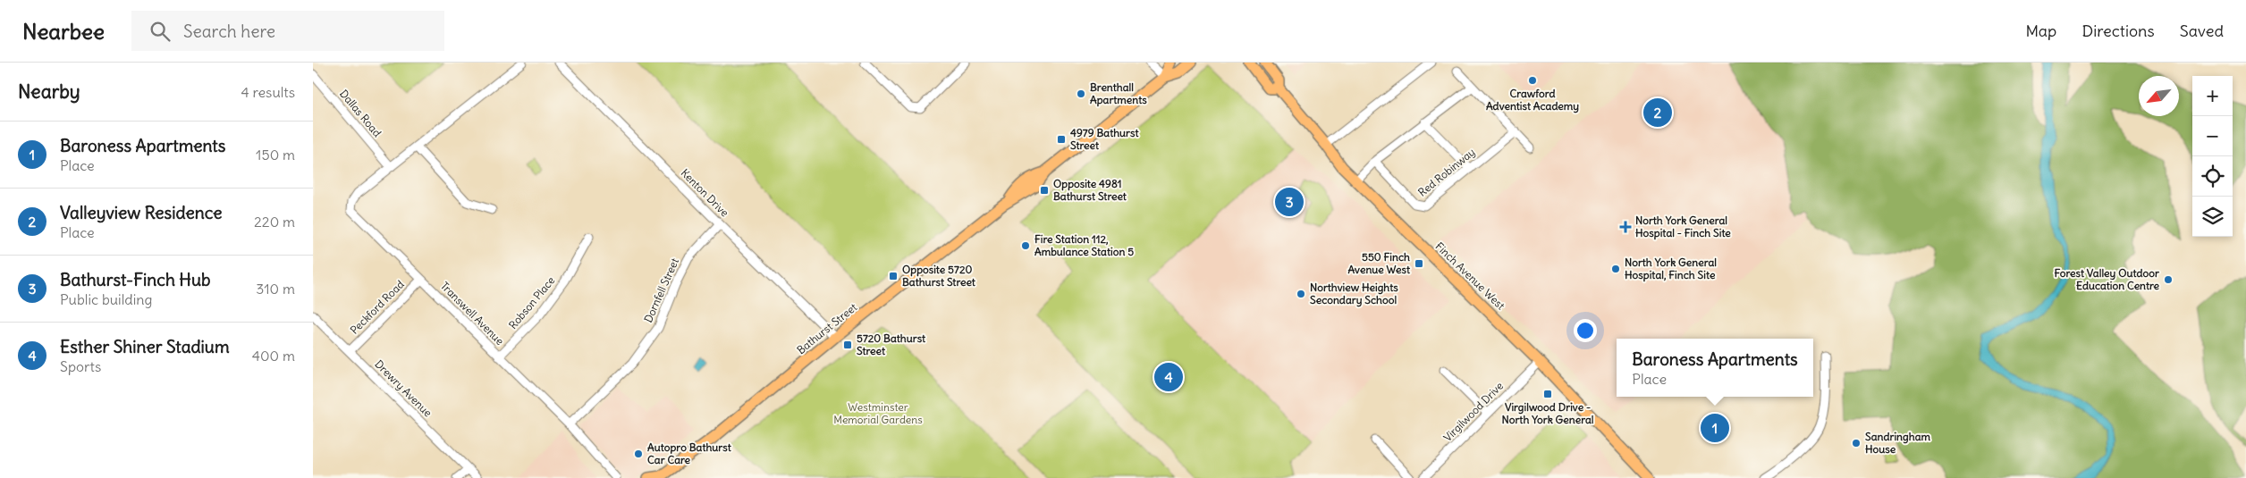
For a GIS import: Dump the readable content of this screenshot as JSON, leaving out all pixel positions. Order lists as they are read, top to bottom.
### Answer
{
  "streets": {
    "main road": ["Finch Avenue West", "Bathurst Street"],
    "street": [
      "Dallas Road",
      "Red Robinway",
      "Kenton Drive",
      "Dornfell Street",
      "Robson Place",
      "Peckford Road",
      "Transwell Avenue",
      "Drewry Avenue",
      "Virgilwood Drive"
    ]
  },
  "crossings": [
    ["Dallas Road", "Transwell Avenue"],
    ["Kenton Drive", "Dornfell Street"],
    ["Kenton Drive", "Bathurst Street"],
    ["Finch Avenue West", "Virgilwood Drive"],
    ["Dornfell Street", "Transwell Avenue"],
    ["Robson Place", "Transwell Avenue"],
    ["Peckford Road", "Transwell Avenue"],
    ["Peckford Road", "Drewry Avenue"]
  ],
  "parks": ["Westminster Memorial Gardens"],
  "places": {
    "other": [
      "Crawford Adventist Academy",
      "Brenthall Apartments",
      "Fire Station 112, Ambulance Station 5",
      "North York General Hospital, Finch Site",
      "Forest Valley Outdoor Education Centre",
      "Northview Heights Secondary School",
      "Sandringham House",
      "Autopro Bathurst Car Care"
    ],
    "transit": [
      "4979 Bathurst Street",
      "Opposite 4981 Bathurst Street",
      "550 Finch Avenue West",
      "Opposite 5720 Bathurst Street",
      "5720 Bathurst Street",
      "Virgilwood Drive - North York General"
    ],
    "health": ["North York General Hospital - Finch Site"]
  },
  "north": "bottom left",
  "page": {
    "header": "Nearbee",
    "search": "Search here",
    "nav": ["Map", "Directions", "Saved"],
    "heading": ["Nearby", "4 results"],
    "map_buttons": ["+", "−"],
    "pins": [
      "2",
      "3",
      "4",
      "1"
    ],
    "list": [
      {
        "mark": "1",
        "name": "Baroness Apartments",
        "note": "Place",
        "value": "150 m"
      },
      {
        "mark": "2",
        "name": "Valleyview Residence",
        "note": "Place",
        "value": "220 m"
      },
      {
        "mark": "3",
        "name": "Bathurst-Finch Hub",
        "note": "Public building",
        "value": "310 m"
      },
      {
        "mark": "4",
        "name": "Esther Shiner Stadium",
        "note": "Sports",
        "value": "400 m"
      }
    ],
    "popup": ["Baroness Apartments", "Place"]
  }
}
